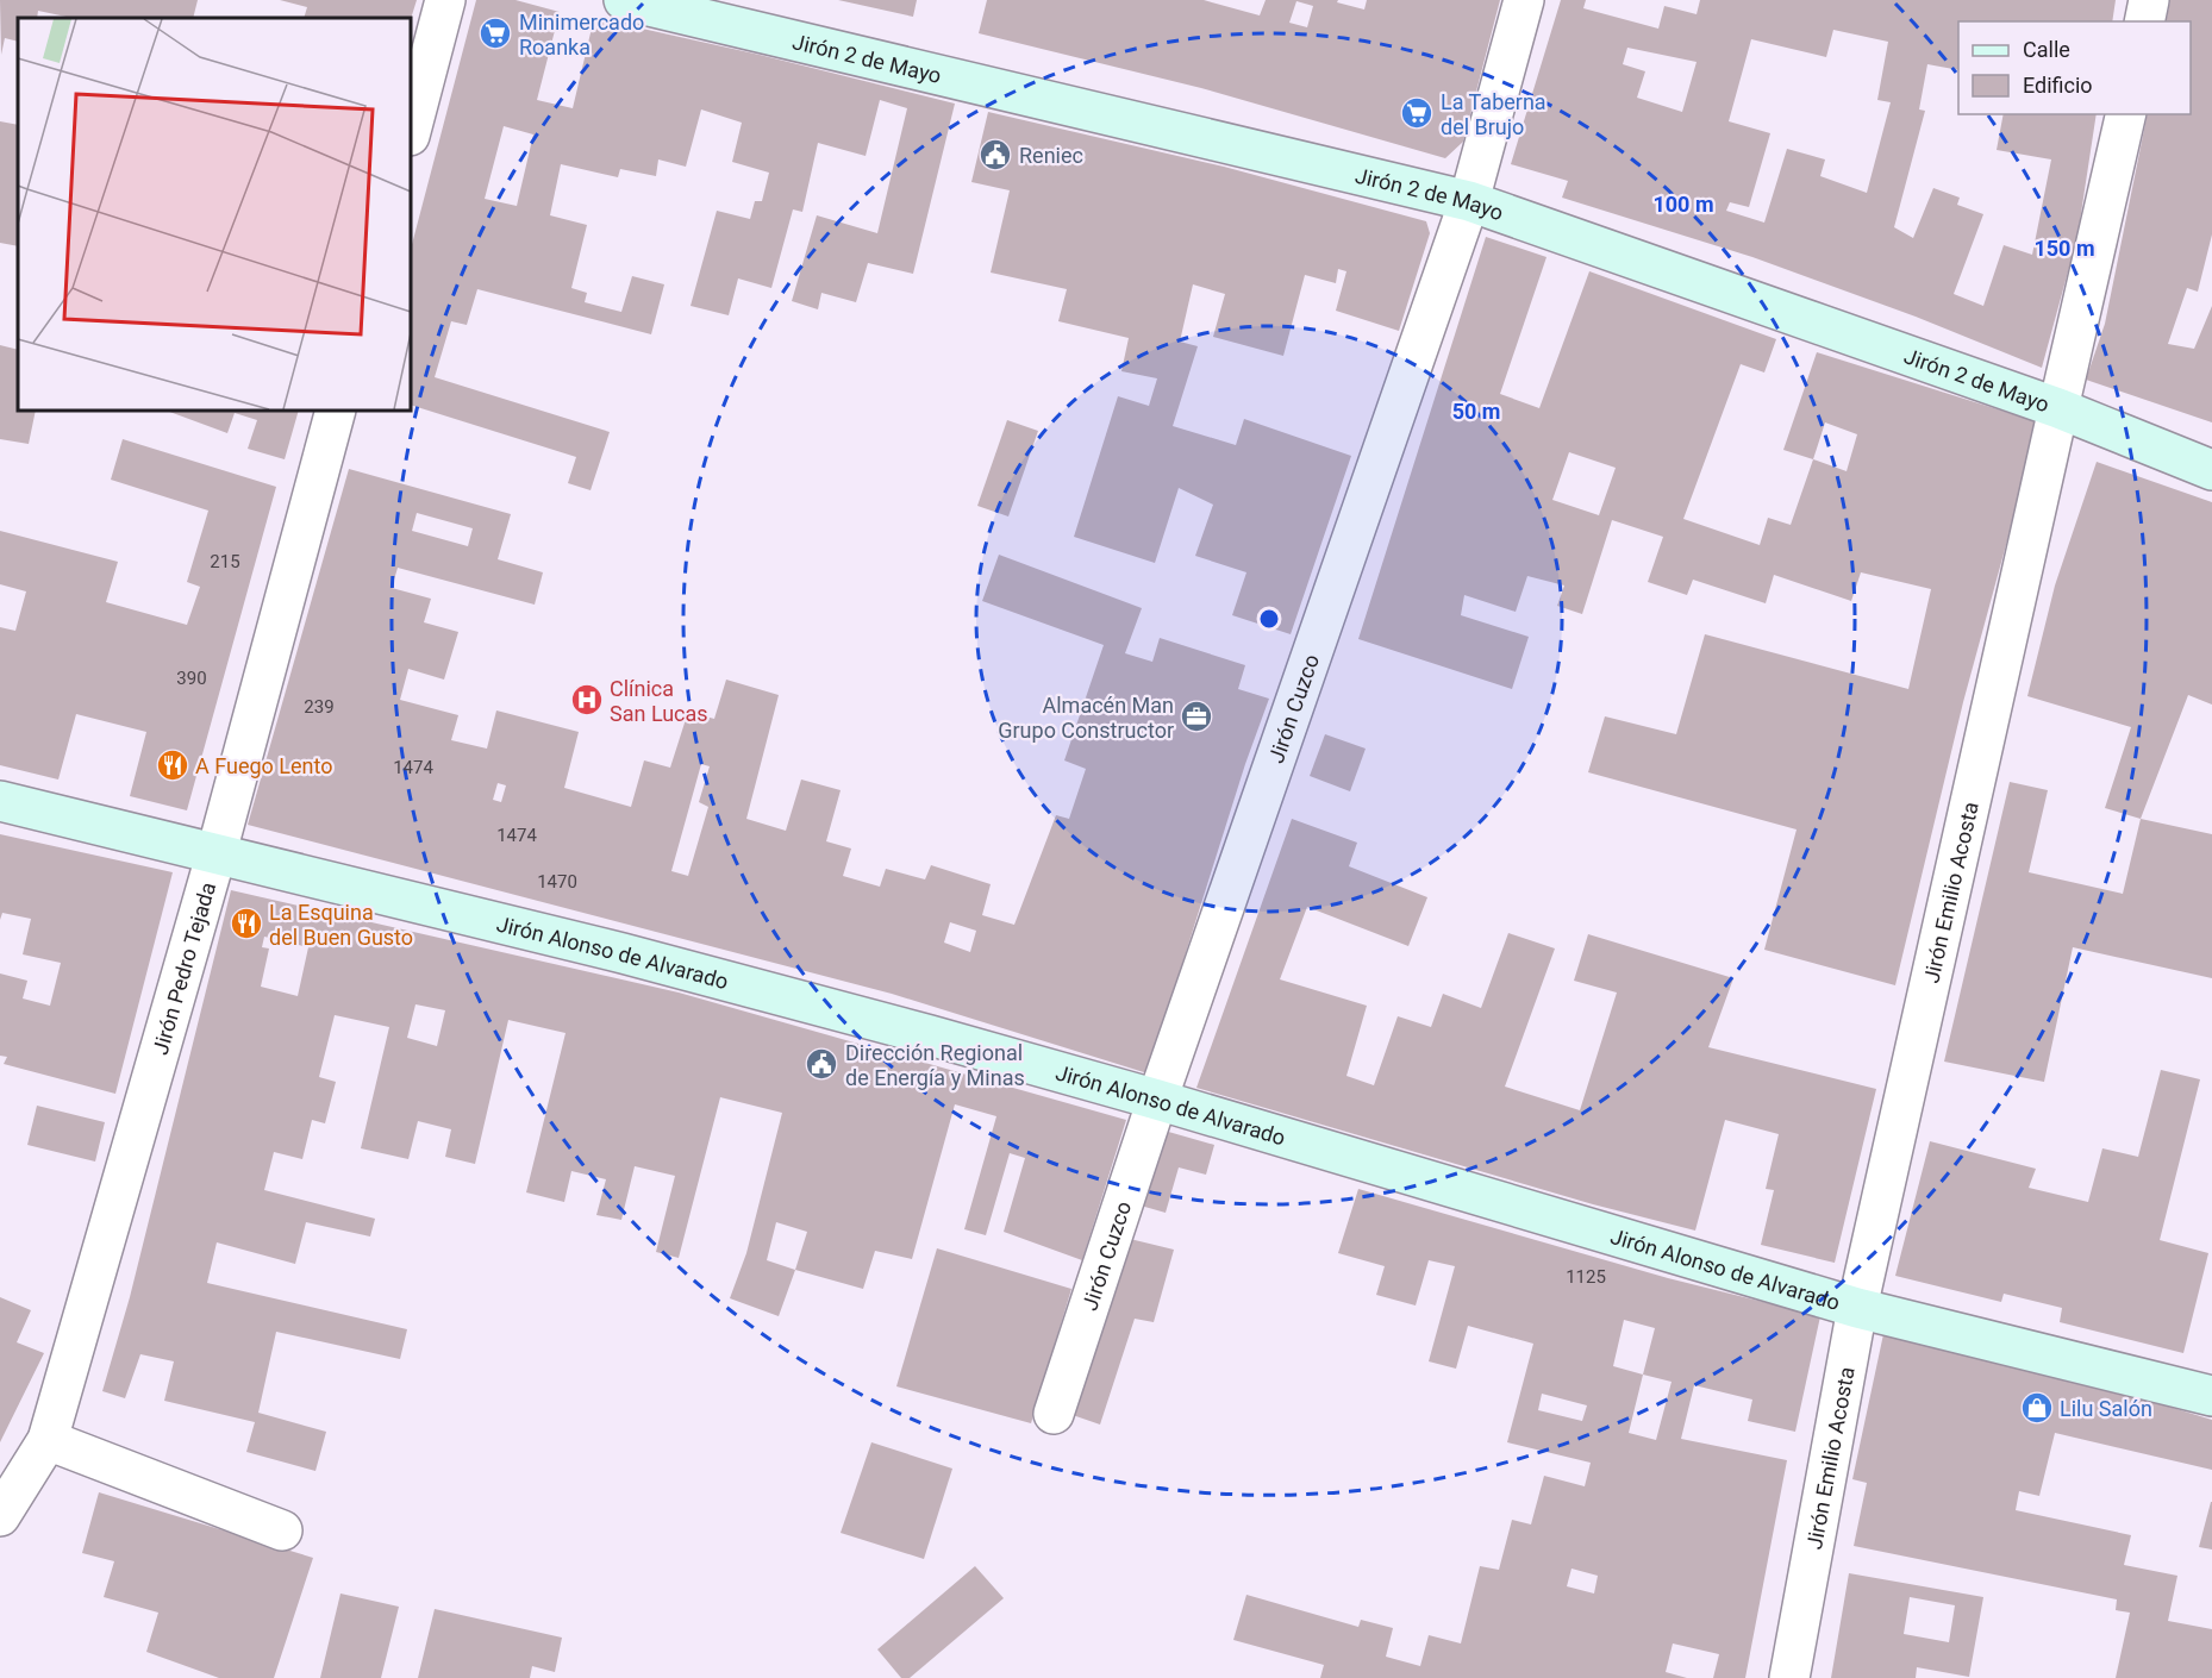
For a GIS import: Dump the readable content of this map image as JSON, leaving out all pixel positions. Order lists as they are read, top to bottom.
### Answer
{
  "streets": {
    "main road": ["Jirón 2 de Mayo", "Jirón Alonso de Alvarado"],
    "street": ["Jirón Cuzco", "Jirón Emilio Acosta", "Jirón Pedro Tejada"]
  },
  "crossings": [
    ["Jirón 2 de Mayo", "Jirón Cuzco"],
    ["Jirón 2 de Mayo", "Jirón Emilio Acosta"],
    ["Jirón Cuzco", "Jirón Alonso de Alvarado"],
    ["Jirón Emilio Acosta", "Jirón Alonso de Alvarado"],
    ["Jirón Alonso de Alvarado", "Jirón Pedro Tejada"]
  ],
  "places": {
    "supermarket": ["Minimercado Roanka", "La Taberna del Brujo"],
    "public building": ["Reniec", "Dirección Regional de Energía y Minas"],
    "hospital": ["Clínica San Lucas"],
    "office": ["Almacén Man Grupo Constructor"],
    "restaurant": ["A Fuego Lento", "La Esquina del Buen Gusto"],
    "shop": ["Lilu Salón"]
  },
  "house_numbers": [
    "215",
    "390",
    "239",
    "1474",
    "1474",
    "1470",
    "1125"
  ],
  "legend": ["Calle", "Edificio"],
  "rings": ["100 m", "150 m", "50 m"]
}
